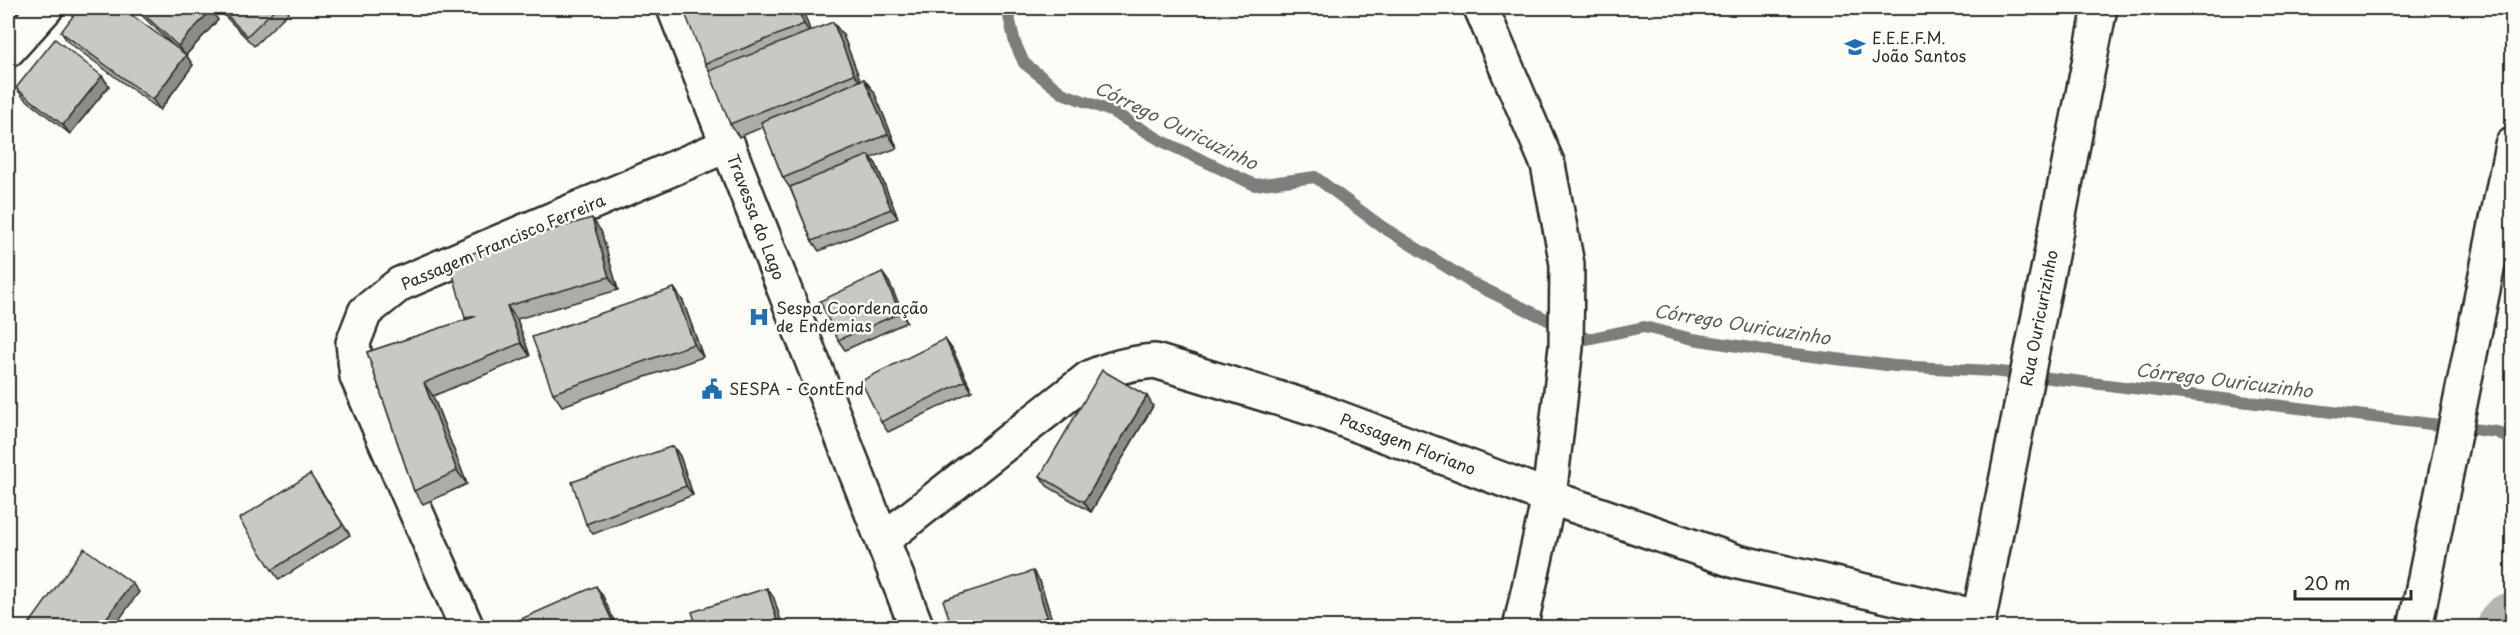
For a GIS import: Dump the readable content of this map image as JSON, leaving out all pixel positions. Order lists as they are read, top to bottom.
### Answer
{
  "streets": {
    "street": [
      "Travessa do Lago",
      "Passagem Francisco Ferreira",
      "Rua Ouricurizinho",
      "Passagem Floriano"
    ]
  },
  "crossings": [
    ["Travessa do Lago", "Passagem Francisco Ferreira"],
    ["Travessa do Lago", "Passagem Floriano"],
    ["Rua Ouricurizinho", "Passagem Floriano"]
  ],
  "water": ["Córrego Ouricuzinho"],
  "places": {
    "school or university": ["E.E.E.F.M. João Santos"],
    "hospital": ["Sespa Coordenação de Endemias"],
    "public building": ["SESPA - ContEnd"]
  },
  "scale_bar": "20 m"
}
